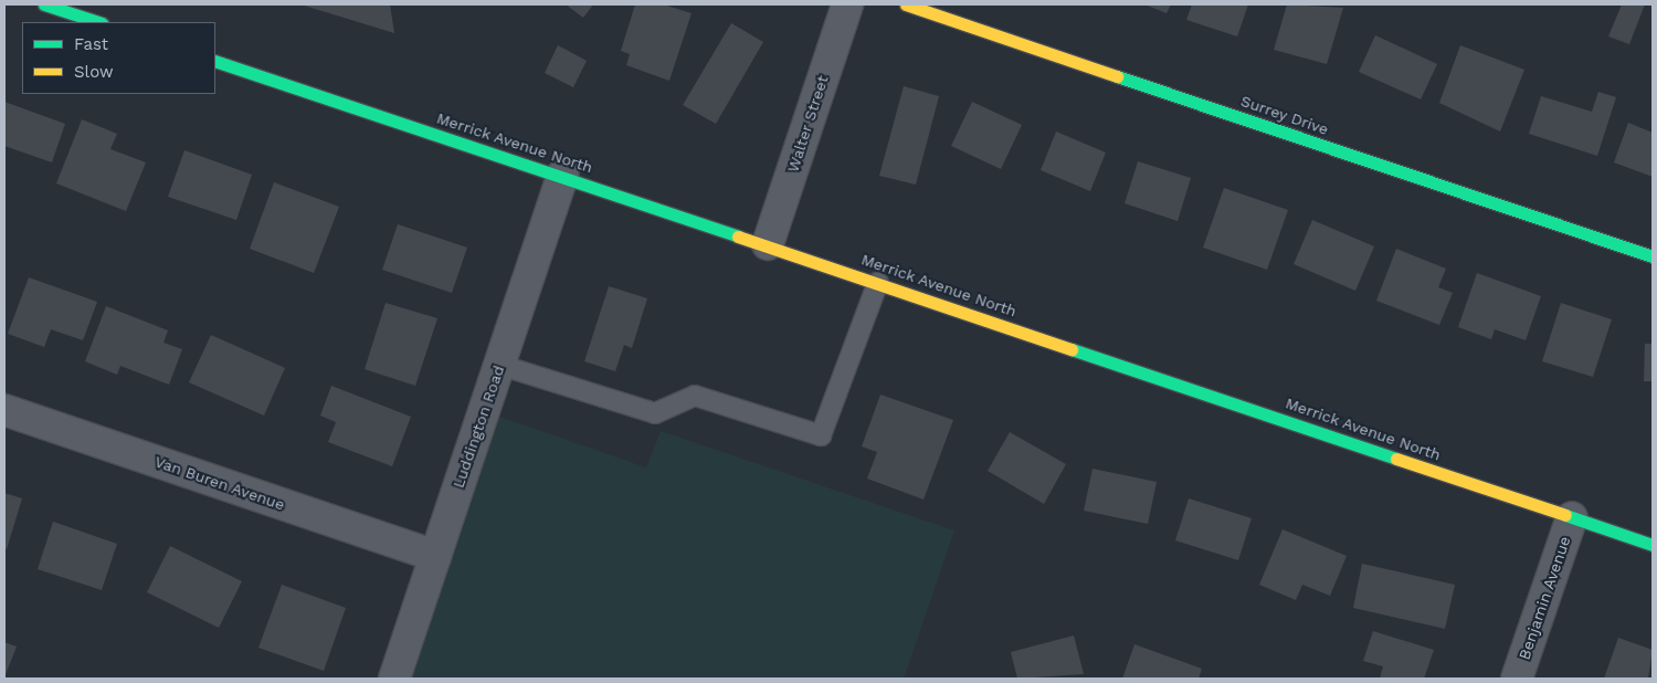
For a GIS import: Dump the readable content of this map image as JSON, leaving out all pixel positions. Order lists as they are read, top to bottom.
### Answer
{
  "streets": {
    "main road": ["Surrey Drive", "Merrick Avenue North"],
    "street": [
      "Walter Street",
      "Luddington Road",
      "Van Buren Avenue",
      "Benjamin Avenue"
    ]
  },
  "crossings": [
    ["Walter Street", "Merrick Avenue North"],
    ["Merrick Avenue North", "Luddington Road"],
    ["Merrick Avenue North", "Benjamin Avenue"],
    ["Luddington Road", "Van Buren Avenue"]
  ],
  "legend": ["Fast", "Slow"]
}
